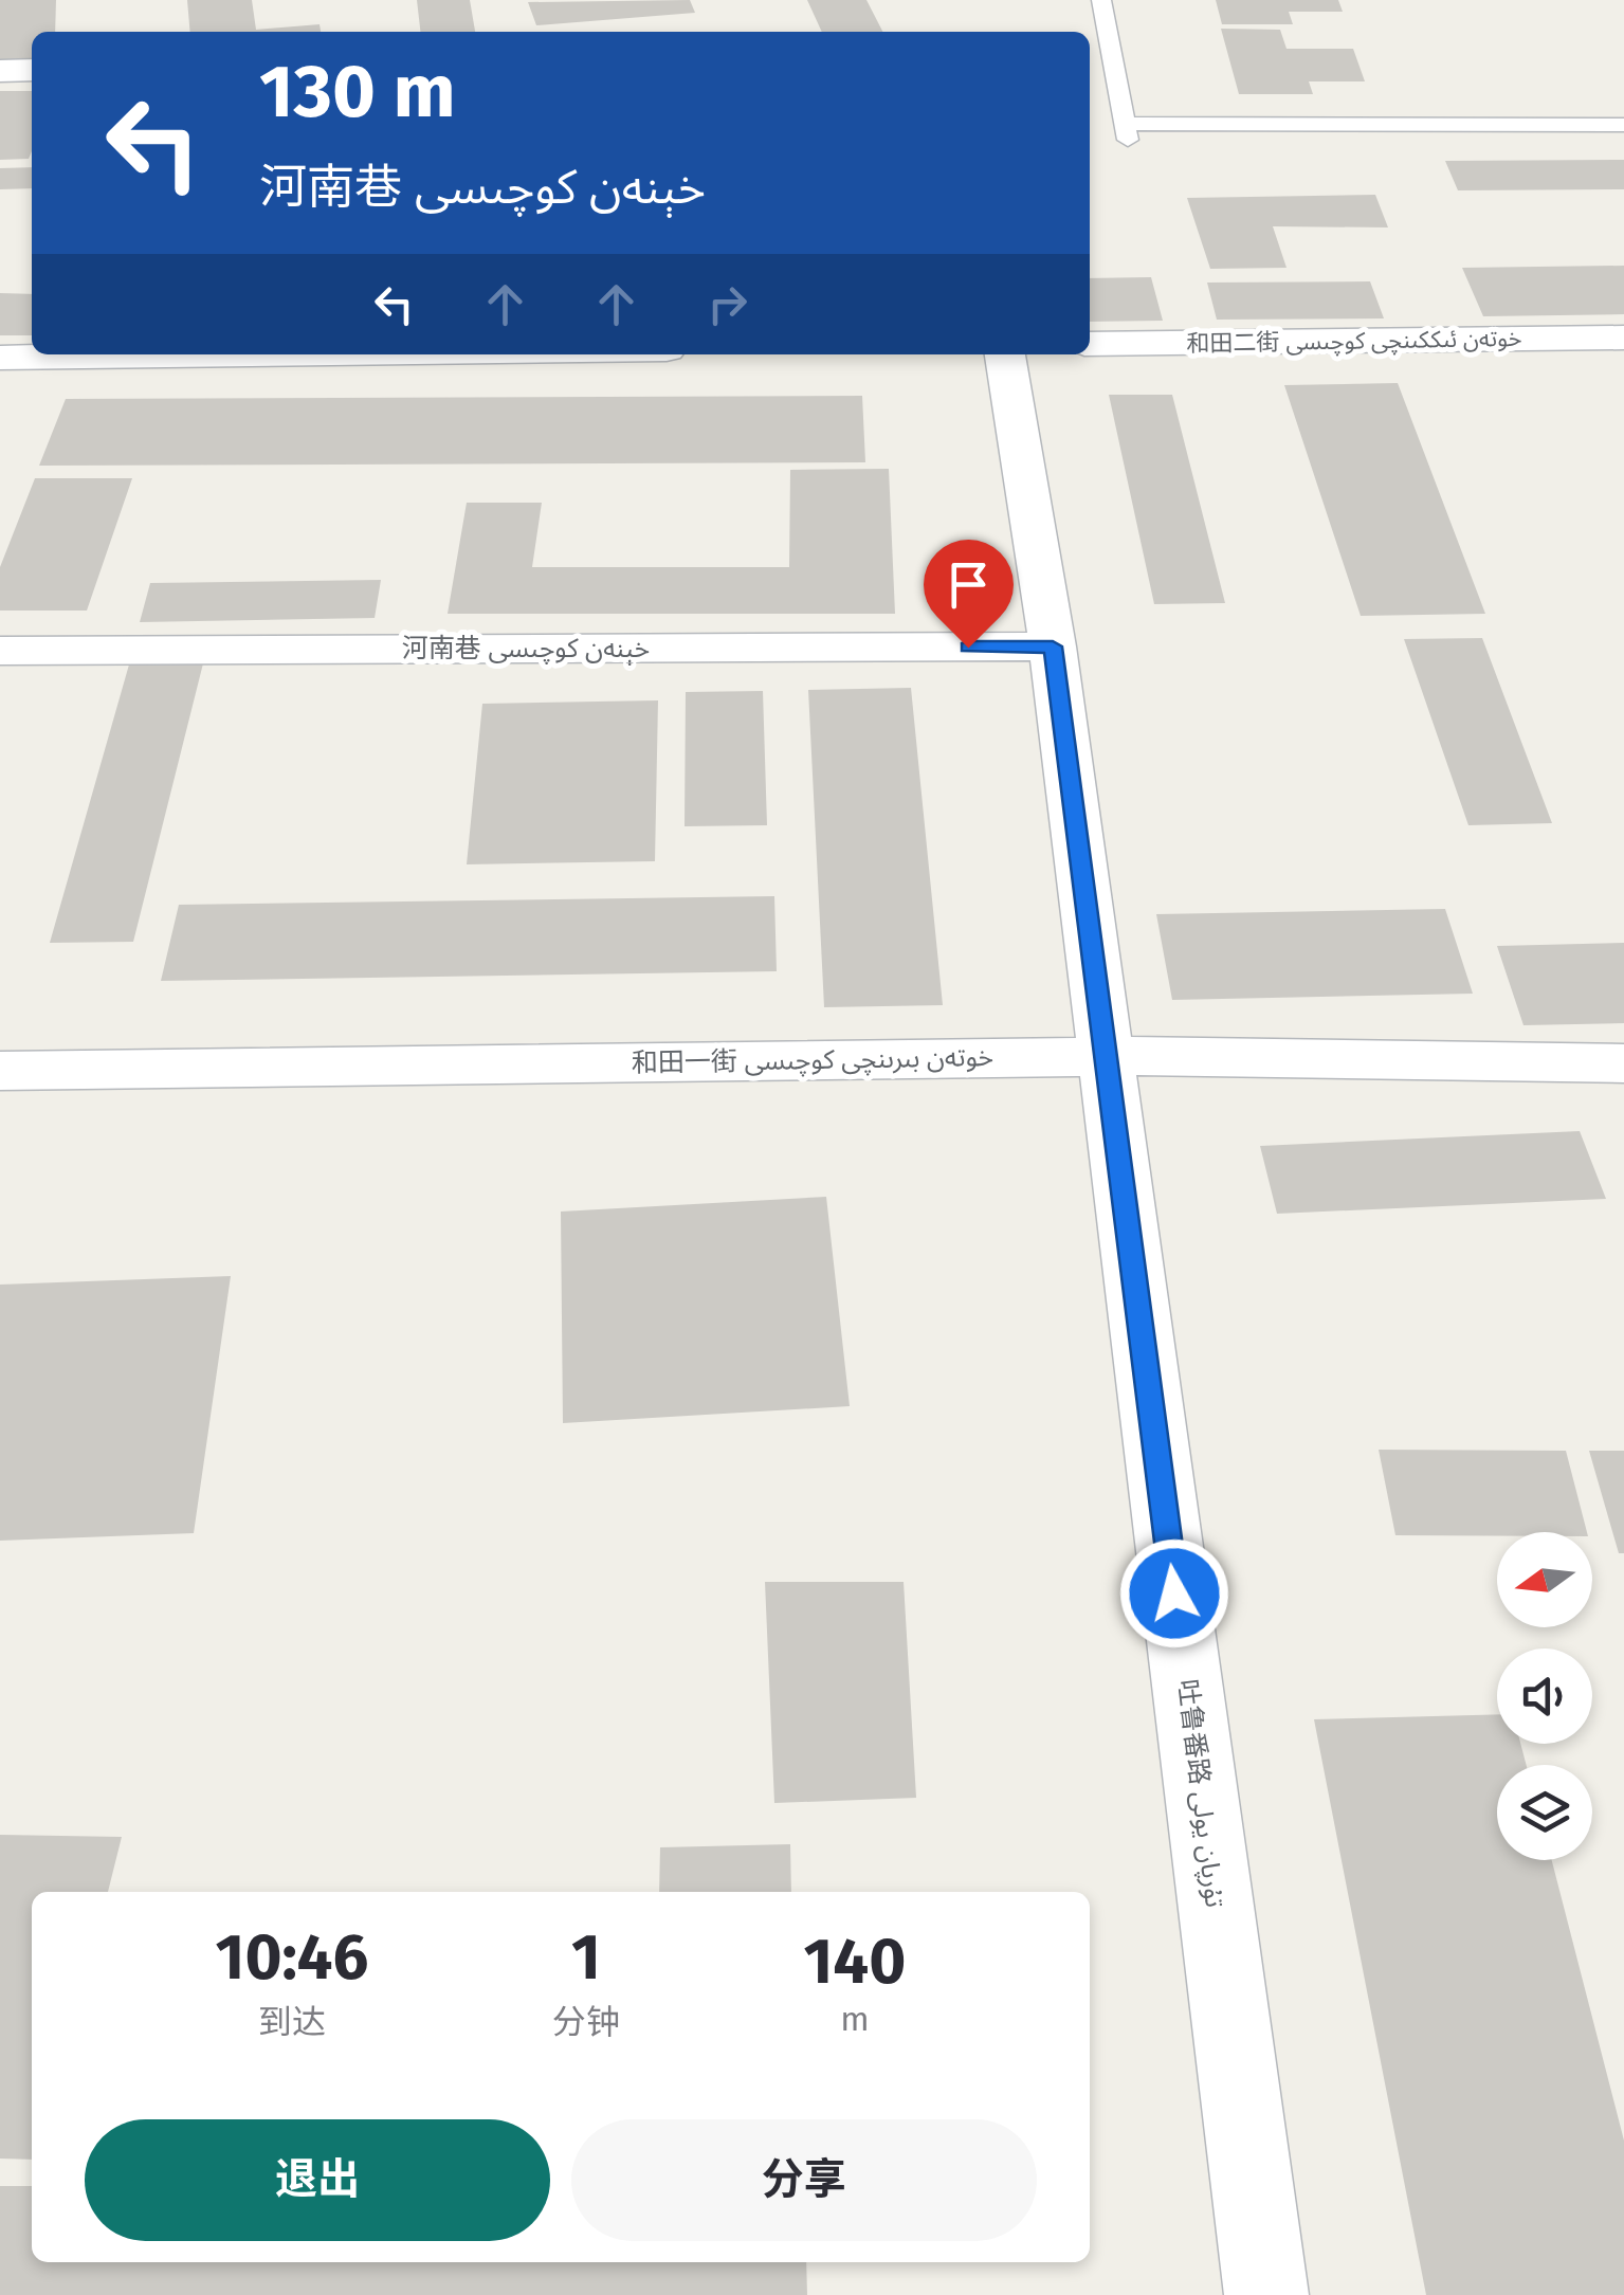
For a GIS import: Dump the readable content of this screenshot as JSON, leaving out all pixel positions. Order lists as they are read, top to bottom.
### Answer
{
  "streets": {
    "street": [
      "和田二街 خوتەن ئىككىنچى كوچىسى",
      "河南巷 خېنەن كوچىسى",
      "和田一街 خوتەن بىرىنچى كوچىسى",
      "吐鲁番路 تۇرپان يولى"
    ]
  },
  "crossings": [
    ["河南巷 خېنەن كوچىسى", "吐鲁番路 تۇرپان يولى"],
    ["和田一街 خوتەن بىرىنچى كوچىسى", "吐鲁番路 تۇرپان يولى"]
  ],
  "north": "left",
  "page": {
    "turn": ["130 m", "河南巷 خېنەن كوچىسى"],
    "eta": [
      "10:46",
      "到达",
      "1",
      "分钟",
      "140",
      "m"
    ],
    "buttons": ["退出", "分享"]
  }
}
